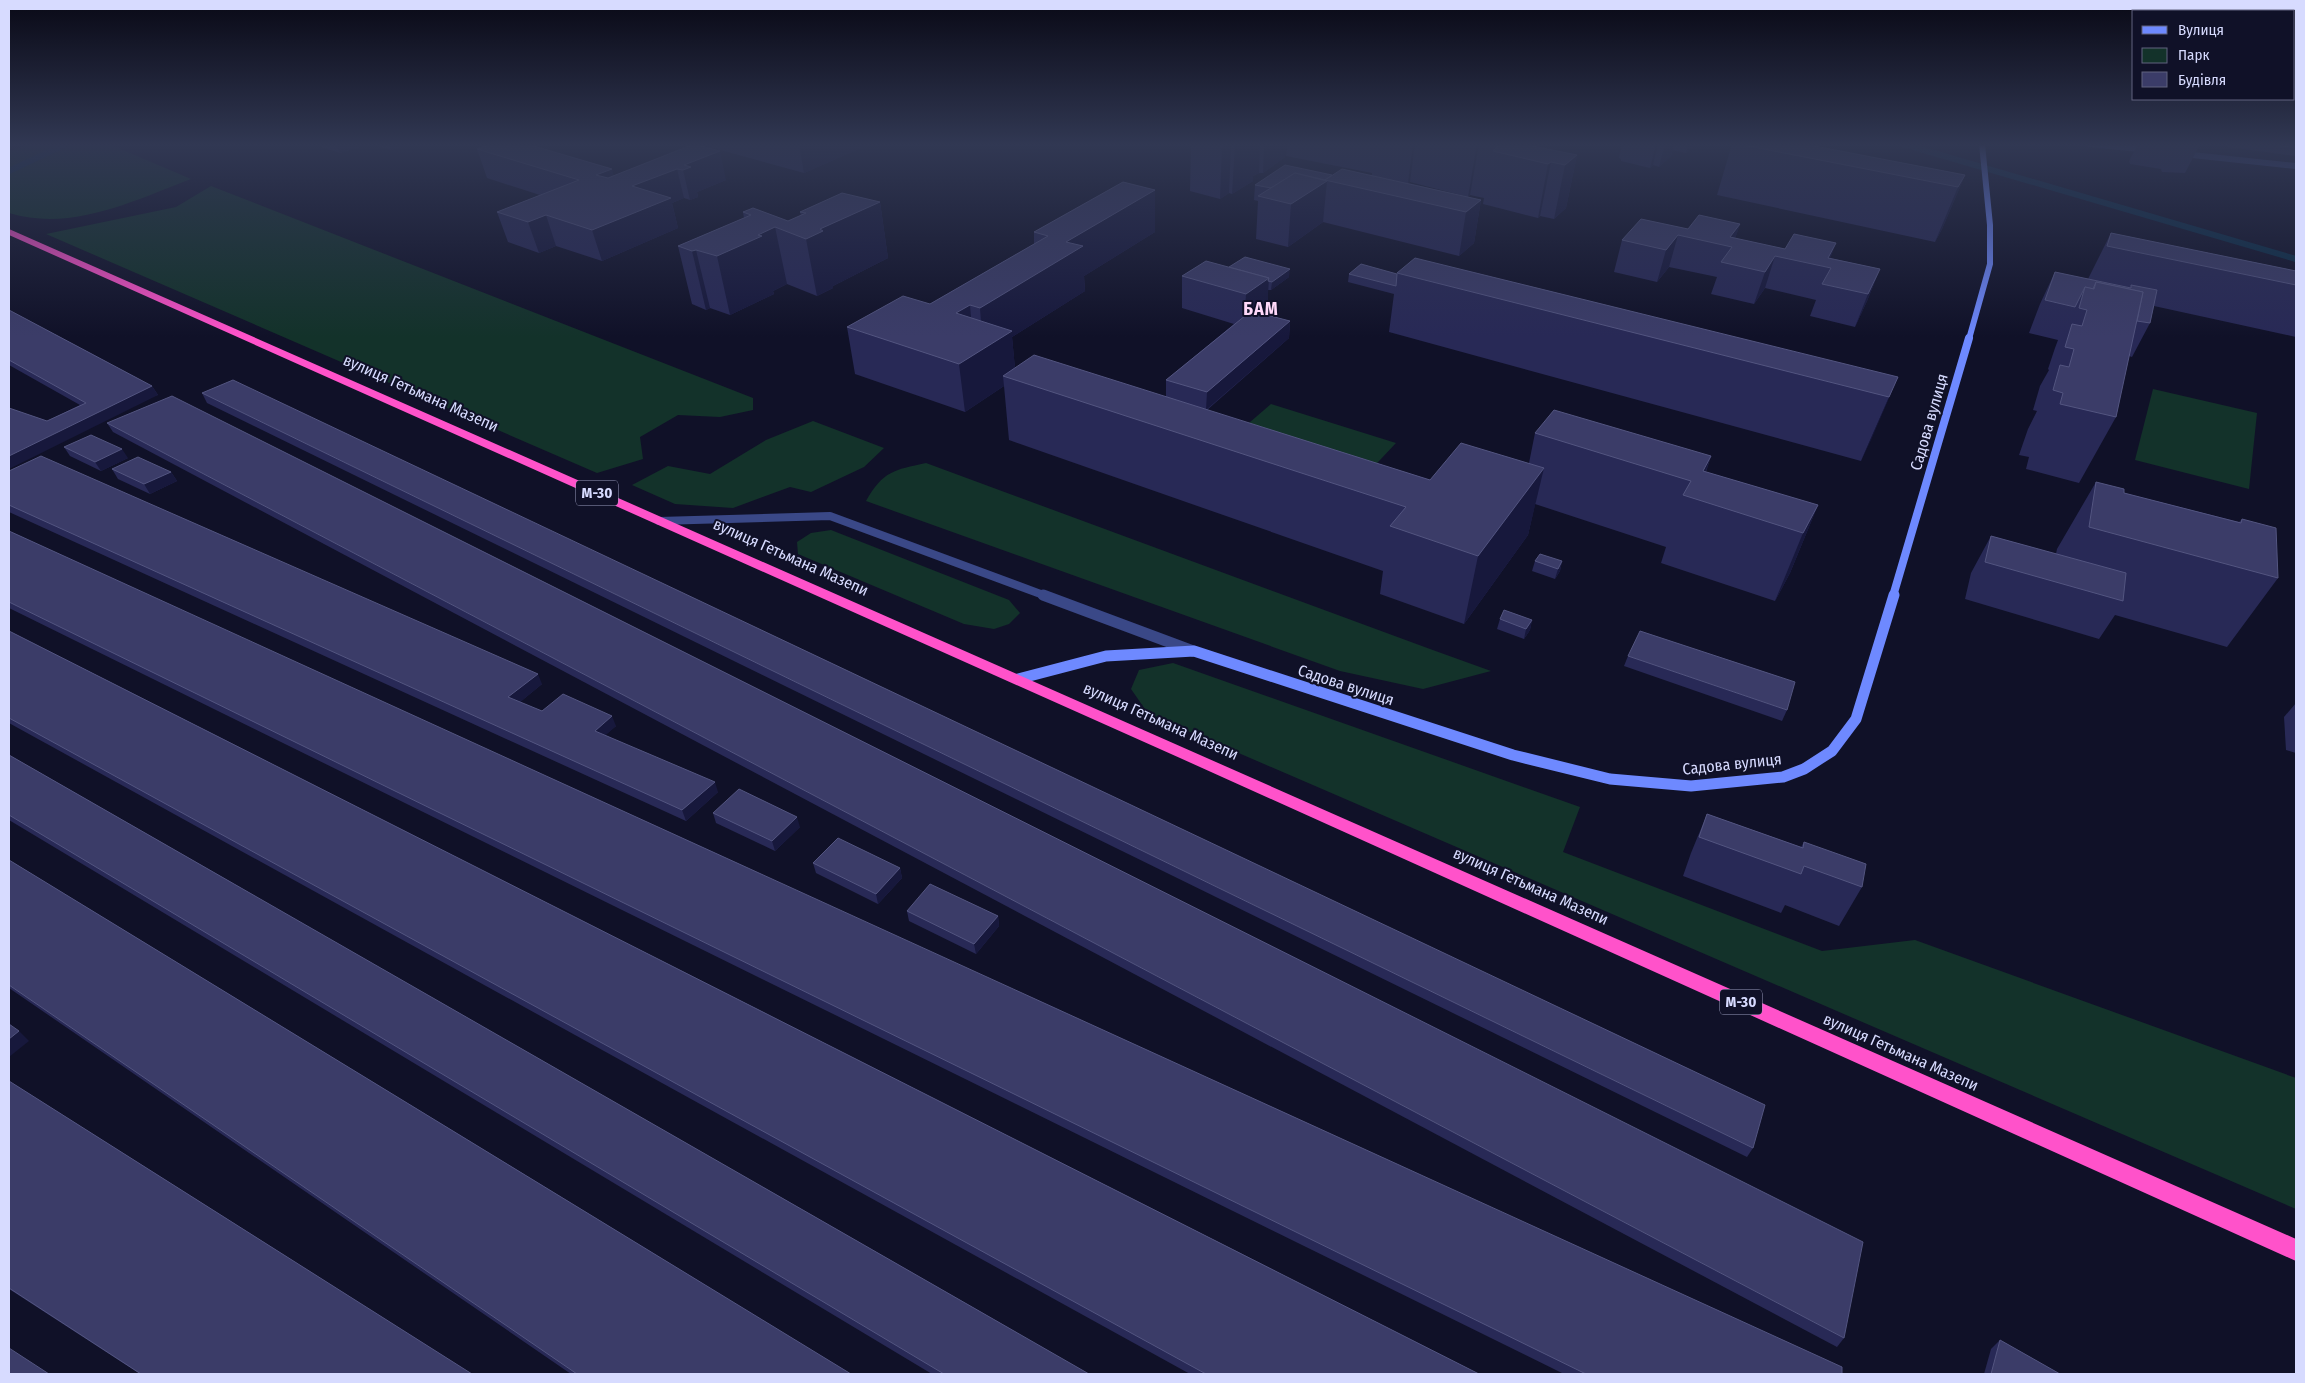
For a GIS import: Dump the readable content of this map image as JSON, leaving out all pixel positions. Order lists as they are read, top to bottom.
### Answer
{
  "streets": {
    "highway": ["вулиця Гетьмана Мазепи", "М-30"],
    "street": ["Садова вулиця"]
  },
  "crossings": [
    ["вулиця Гетьмана Мазепи", "Садова вулиця"]
  ],
  "districts": ["БАМ"],
  "legend": ["Вулиця", "Парк", "Будівля"]
}
